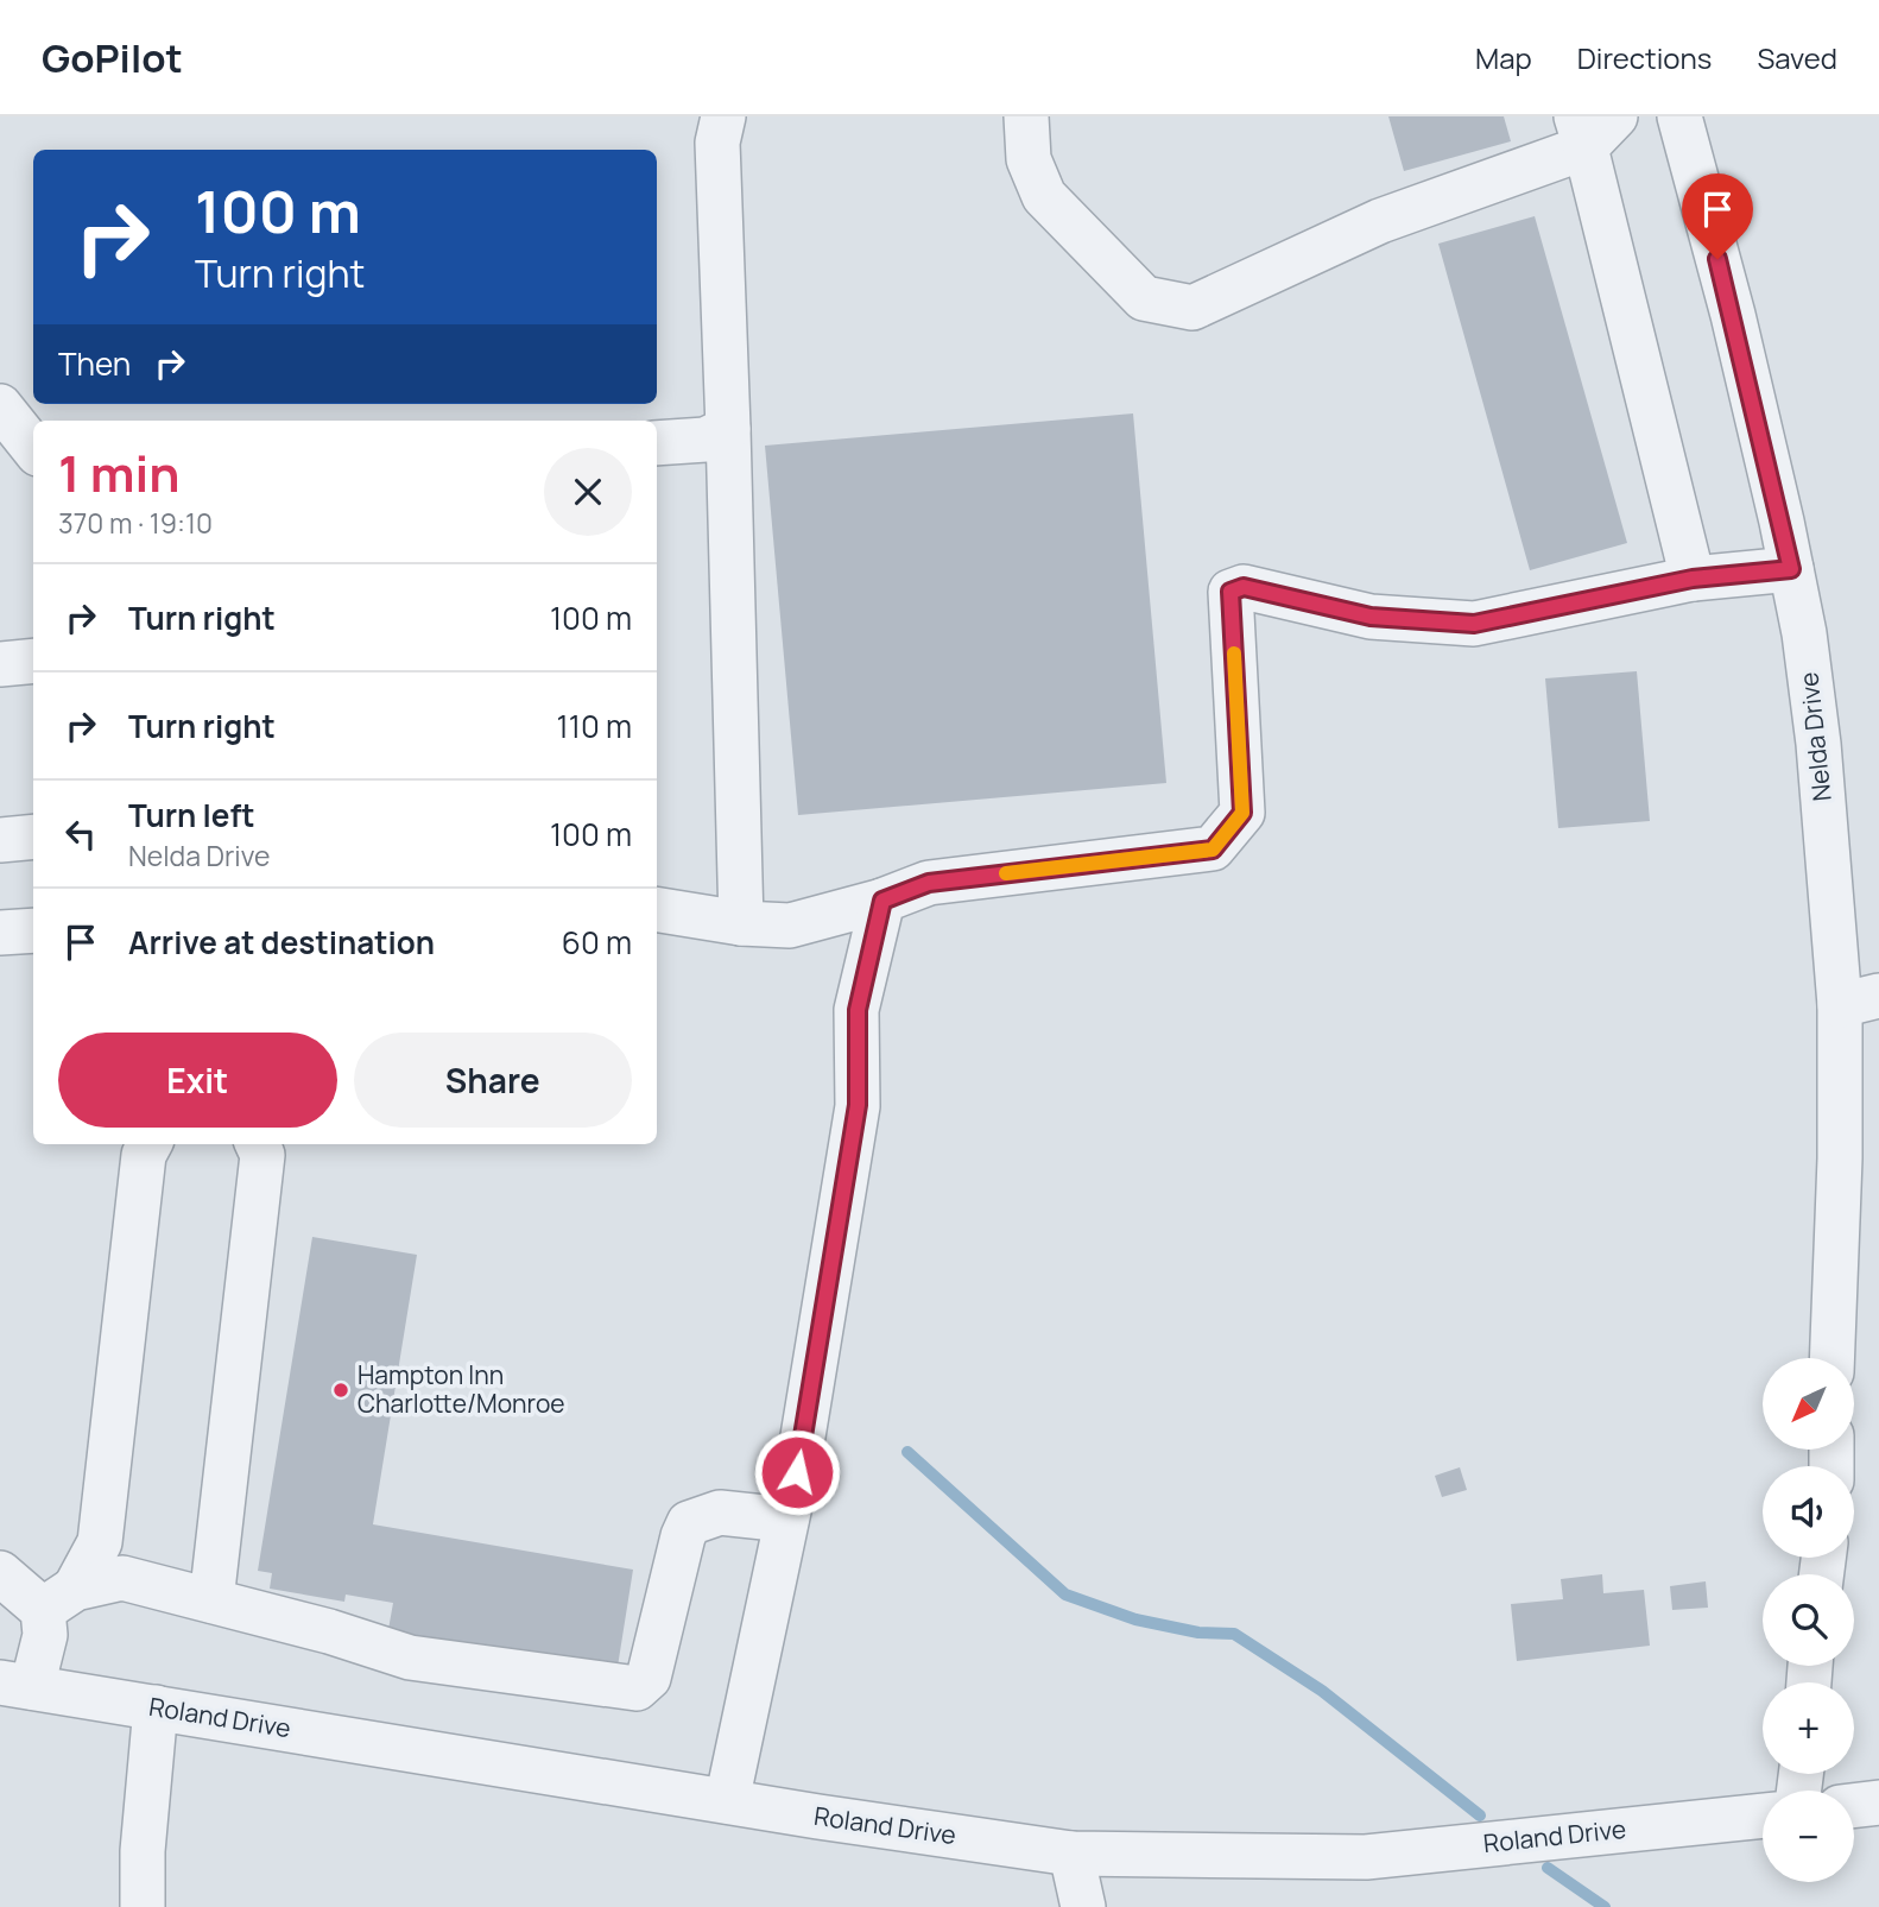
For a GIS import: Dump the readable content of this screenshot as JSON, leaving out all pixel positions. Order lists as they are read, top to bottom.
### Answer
{
  "streets": {
    "street": ["Nelda Drive", "Roland Drive"]
  },
  "places": ["Hampton Inn Charlotte/Monroe"],
  "north": "bottom left",
  "page": {
    "header": "GoPilot",
    "nav": ["Map", "Directions", "Saved"],
    "turn": ["100 m", "Turn right"],
    "then": "Then",
    "heading": ["1 min", "370 m · 19:10"],
    "list": [
      {
        "name": "Turn right",
        "value": "100 m"
      },
      {
        "name": "Turn right",
        "value": "110 m"
      },
      {
        "name": "Turn left",
        "note": "Nelda Drive",
        "value": "100 m"
      },
      {
        "name": "Arrive at destination",
        "value": "60 m"
      }
    ],
    "buttons": ["Exit", "Share"],
    "map_buttons": ["+", "−"]
  }
}
